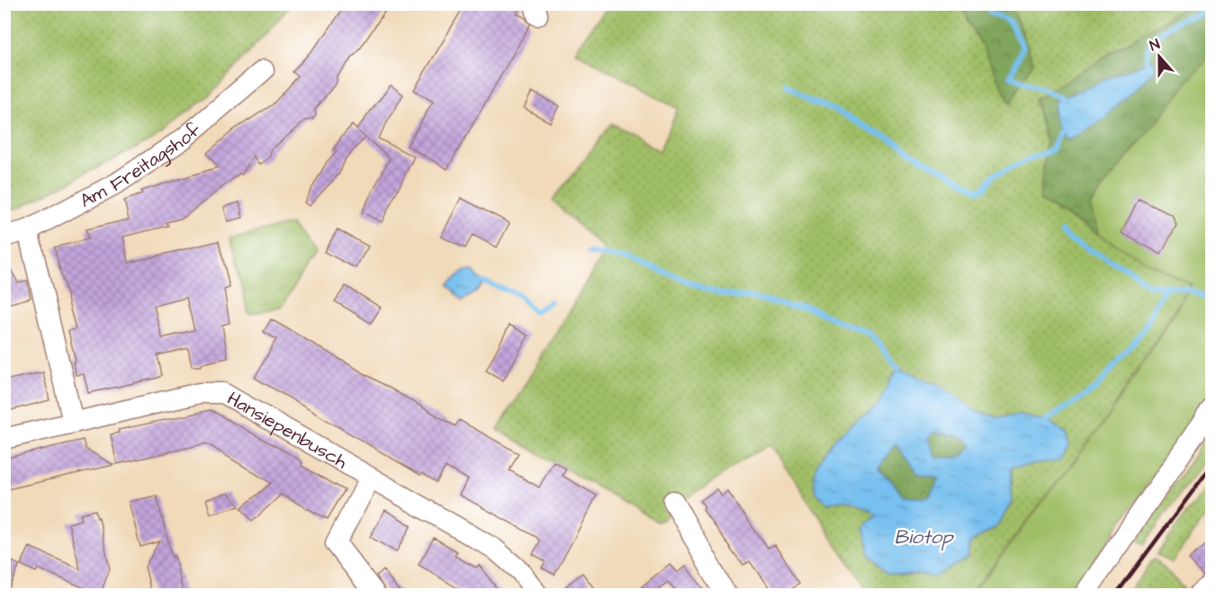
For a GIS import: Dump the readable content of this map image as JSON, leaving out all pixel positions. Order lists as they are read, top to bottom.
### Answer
{
  "streets": {
    "street": ["Am Freitagshof", "Hansiepenbusch"]
  },
  "water": ["Biotop"],
  "north": "top"
}
